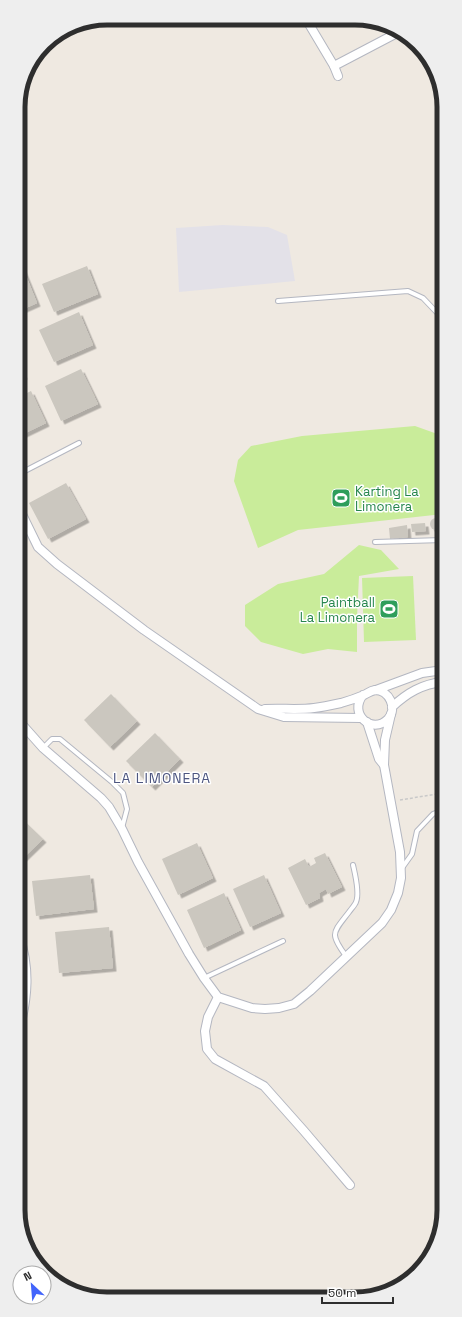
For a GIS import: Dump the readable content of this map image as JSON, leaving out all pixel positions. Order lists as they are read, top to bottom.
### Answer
{
  "districts": ["LA LIMONERA"],
  "places": {
    "sports": ["Karting La Limonera", "Paintball La Limonera"]
  },
  "scale_bar": "50 m",
  "north": "top left"
}
